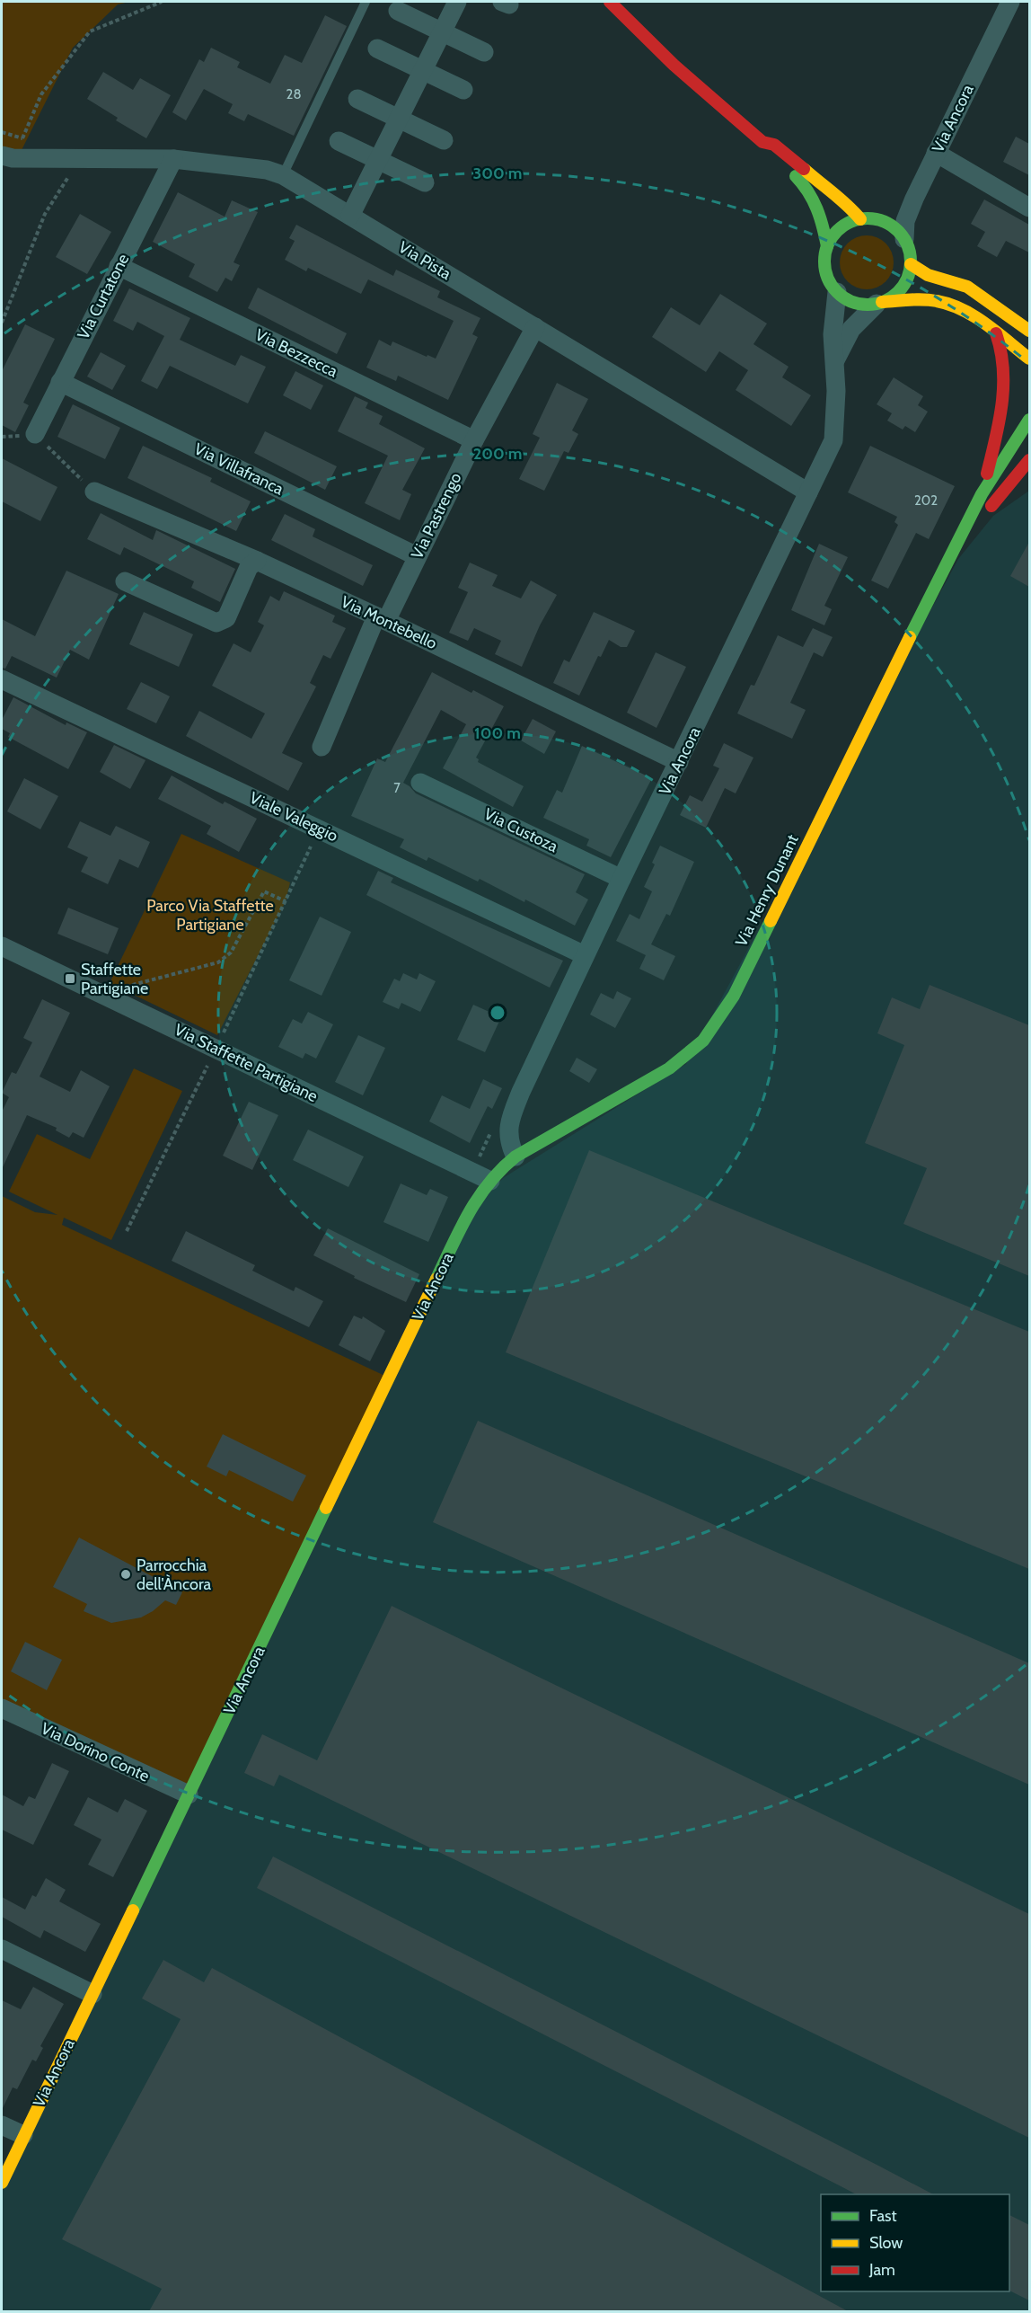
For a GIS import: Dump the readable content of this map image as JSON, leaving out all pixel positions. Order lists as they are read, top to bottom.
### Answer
{
  "streets": {
    "main road": ["Via Ancora", "Via Henry Dunant"],
    "street": [
      "Via Pista",
      "Via Curtatone",
      "Via Bezzecca",
      "Via Villafranca",
      "Via Pastrengo",
      "Via Montebello",
      "Viale Valeggio",
      "Via Custoza",
      "Via Staffette Partigiane",
      "Via Dorino Conte"
    ]
  },
  "crossings": [
    ["Via Ancora", "Via Pista"],
    ["Via Ancora", "Via Montebello"],
    ["Via Ancora", "Viale Valeggio"],
    ["Via Ancora", "Via Custoza"],
    ["Via Ancora", "Via Henry Dunant"],
    ["Via Ancora", "Via Staffette Partigiane"],
    ["Via Ancora", "Via Dorino Conte"],
    ["Via Pista", "Via Curtatone"],
    ["Via Pista", "Via Pastrengo"],
    ["Via Curtatone", "Via Bezzecca"],
    ["Via Curtatone", "Via Villafranca"],
    ["Via Bezzecca", "Via Pastrengo"],
    ["Via Villafranca", "Via Pastrengo"],
    ["Via Pastrengo", "Via Montebello"],
    ["Via Henry Dunant", "Via Staffette Partigiane"]
  ],
  "parks": ["Parco Via Staffette Partigiane"],
  "places": {
    "transit": ["Staffette Partigiane"],
    "other": ["Parrocchia dell'Àncora"]
  },
  "house_numbers": ["28", "202", "7"],
  "legend": ["Fast", "Slow", "Jam"],
  "rings": ["300 m", "200 m", "100 m"]
}
